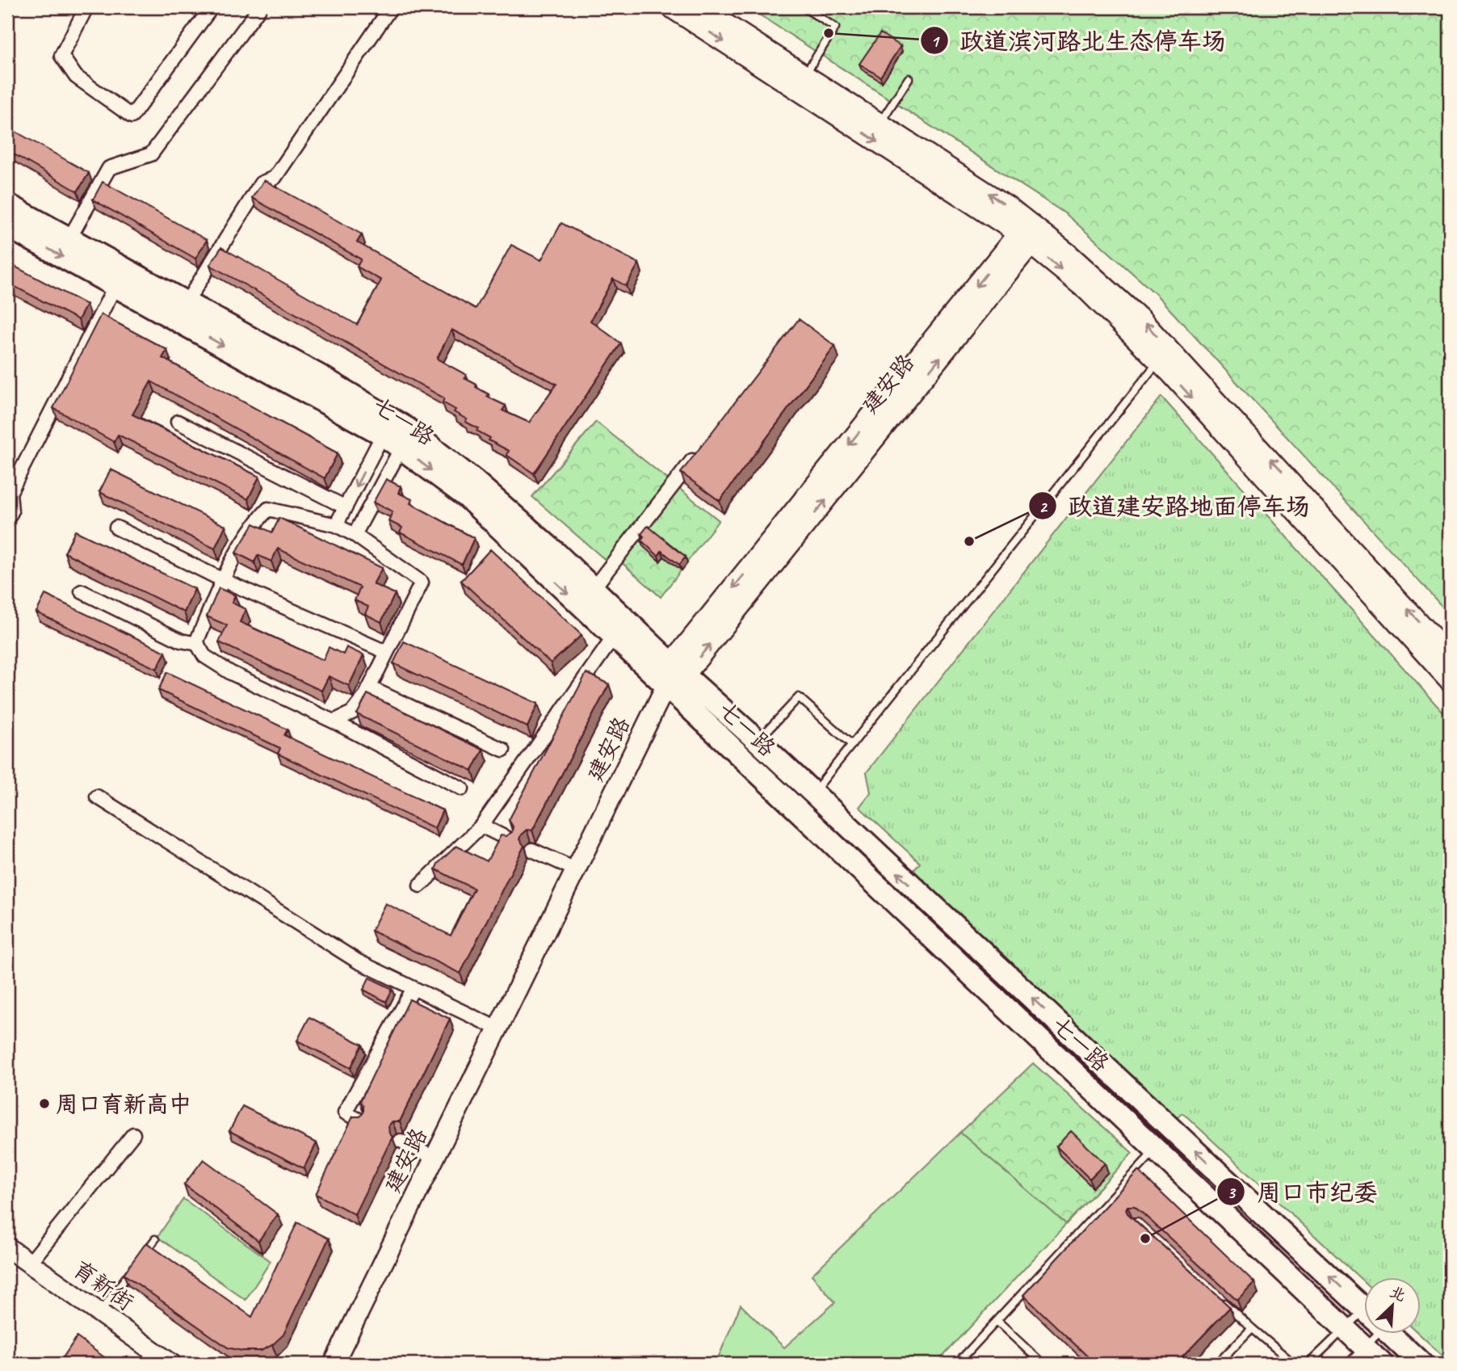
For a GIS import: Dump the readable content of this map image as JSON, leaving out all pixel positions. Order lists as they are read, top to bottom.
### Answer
{
  "streets": {
    "main road": ["建安路", "七一路", "育新街"]
  },
  "crossings": [
    ["建安路", "七一路"]
  ],
  "places": [
    "政道滨河路北生态停车场",
    "政道建安路地面停车场",
    "周口育新高中",
    "周口市纪委"
  ],
  "north": "top right"
}
